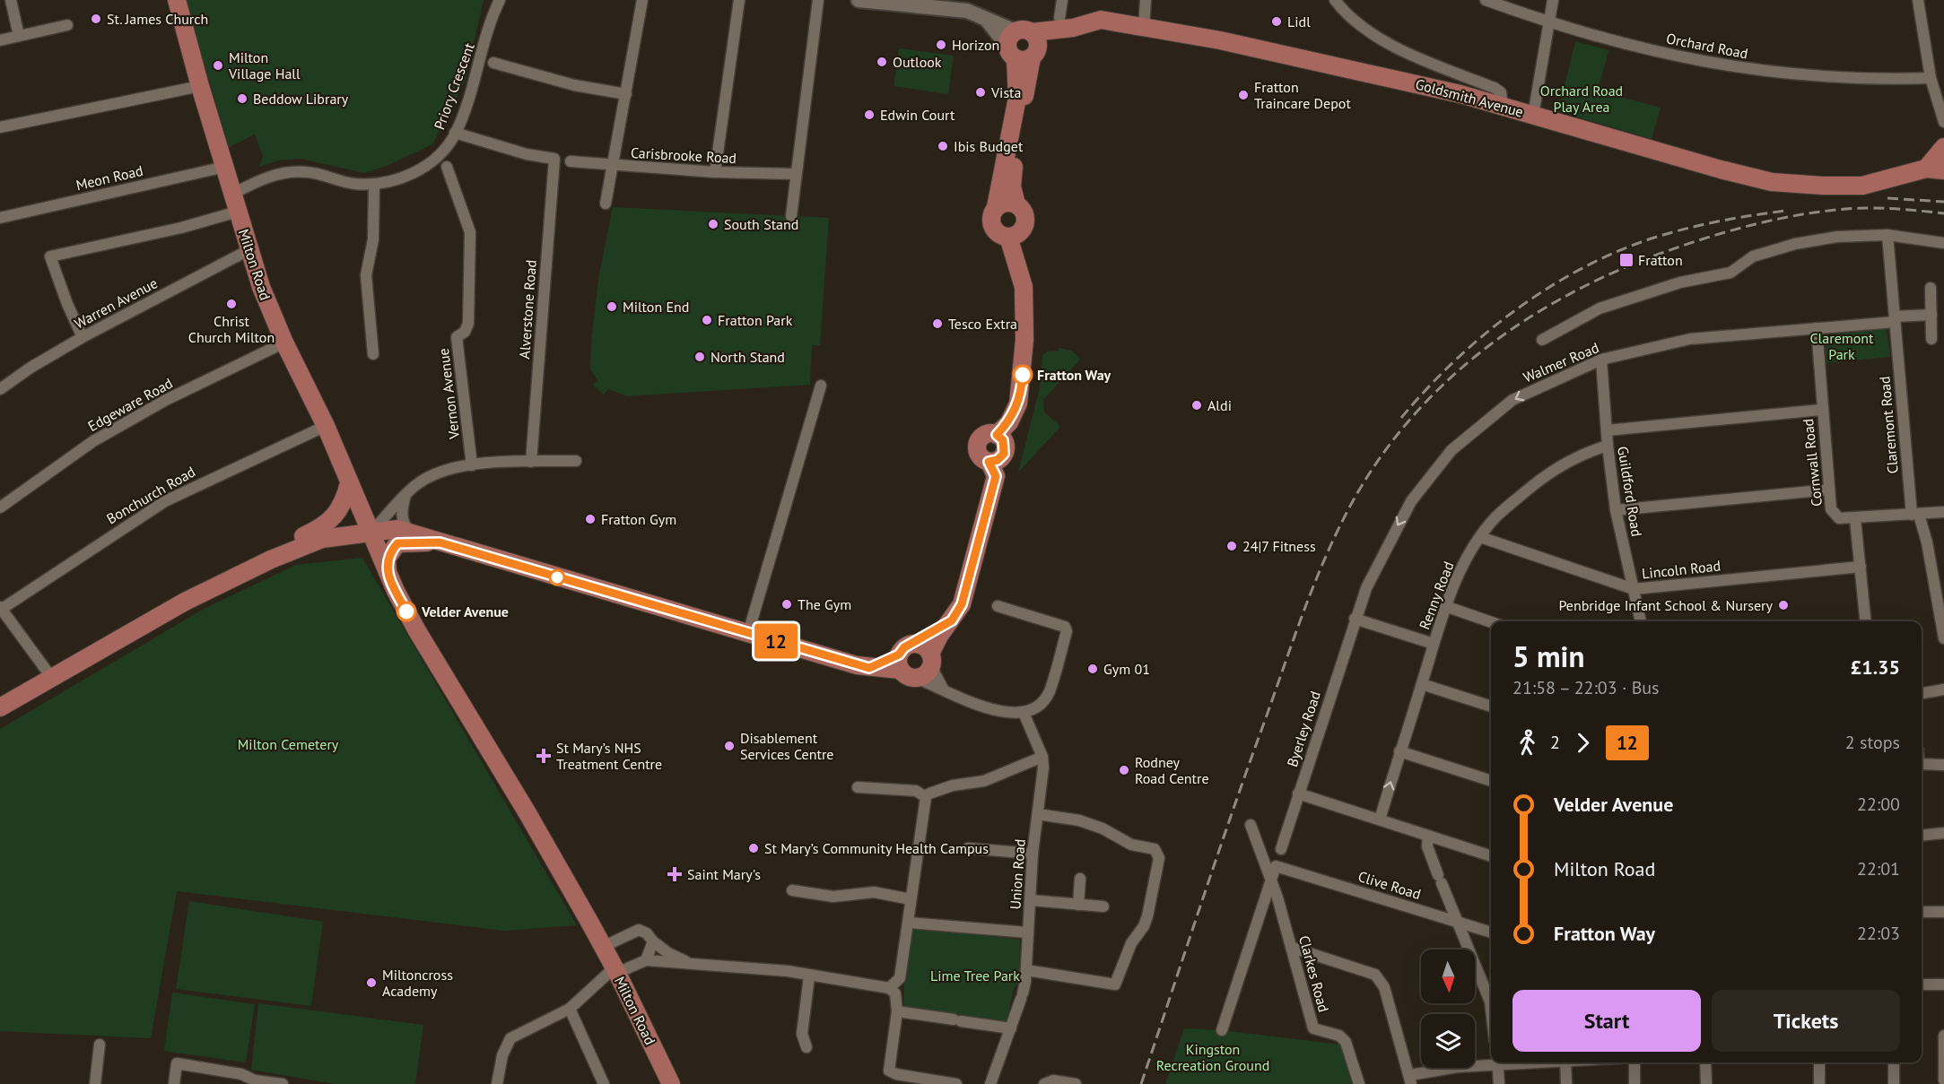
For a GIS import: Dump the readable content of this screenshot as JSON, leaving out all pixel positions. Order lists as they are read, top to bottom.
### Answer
{
  "streets": {
    "main road": ["Goldsmith Avenue", "Milton Road"],
    "street": [
      "Orchard Road",
      "Priory Crescent",
      "Carisbrooke Road",
      "Meon Road",
      "Warren Avenue",
      "Alverstone Road",
      "Walmer Road",
      "Vernon Avenue",
      "Edgeware Road",
      "Claremont Road",
      "Cornwall Road",
      "Guildford Road",
      "Bonchurch Road",
      "Lincoln Road",
      "Renny Road",
      "Byerley Road",
      "Union Road",
      "Clive Road",
      "Clarkes Road"
    ]
  },
  "crossings": [
    ["Priory Crescent", "Milton Road"],
    ["Priory Crescent", "Alverstone Road"],
    ["Meon Road", "Milton Road"],
    ["Milton Road", "Warren Avenue"],
    ["Milton Road", "Edgeware Road"],
    ["Milton Road", "Bonchurch Road"],
    ["Walmer Road", "Claremont Road"],
    ["Walmer Road", "Cornwall Road"],
    ["Walmer Road", "Guildford Road"],
    ["Walmer Road", "Byerley Road"],
    ["Claremont Road", "Cornwall Road"],
    ["Guildford Road", "Lincoln Road"],
    ["Guildford Road", "Renny Road"],
    ["Lincoln Road", "Renny Road"],
    ["Clive Road", "Clarkes Road"]
  ],
  "one_way": ["Walmer Road"],
  "parks": [
    "Orchard Road Play Area",
    "Claremont Park",
    "Milton Cemetery",
    "Lime Tree Park",
    "Kingston Recreation Ground"
  ],
  "places": {
    "other": [
      "St. James Church",
      "Lidl",
      "Horizon",
      "Outlook",
      "Milton Village Hall",
      "Vista",
      "Fratton Traincare Depot",
      "Beddow Library",
      "Edwin Court",
      "Ibis Budget",
      "South Stand",
      "Christ Church Milton",
      "Milton End",
      "Fratton Park",
      "Tesco Extra",
      "North Stand",
      "Fratton Way",
      "Aldi",
      "Fratton Gym",
      "24|7 Fitness",
      "The Gym",
      "Penbridge Infant School & Nursery",
      "Velder Avenue",
      "Gym 01",
      "Disablement Services Centre",
      "Rodney Road Centre",
      "St Mary’s Community Health Campus",
      "Miltoncross Academy"
    ],
    "transit": ["Fratton"],
    "health": ["St Mary’s NHS Treatment Centre", "Saint Mary's"]
  },
  "lines": ["bus line 12"],
  "north": "bottom",
  "page": {
    "on_map": "12",
    "heading": ["5 min", "21:58 – 22:03 · Bus", "£1.35"],
    "legs": ["2", "12", "2 stops"],
    "list": [
      {
        "name": "Velder Avenue",
        "value": "22:00"
      },
      {
        "name": "Milton Road",
        "value": "22:01"
      },
      {
        "name": "Fratton Way",
        "value": "22:03"
      }
    ],
    "buttons": ["Start", "Tickets"]
  }
}
